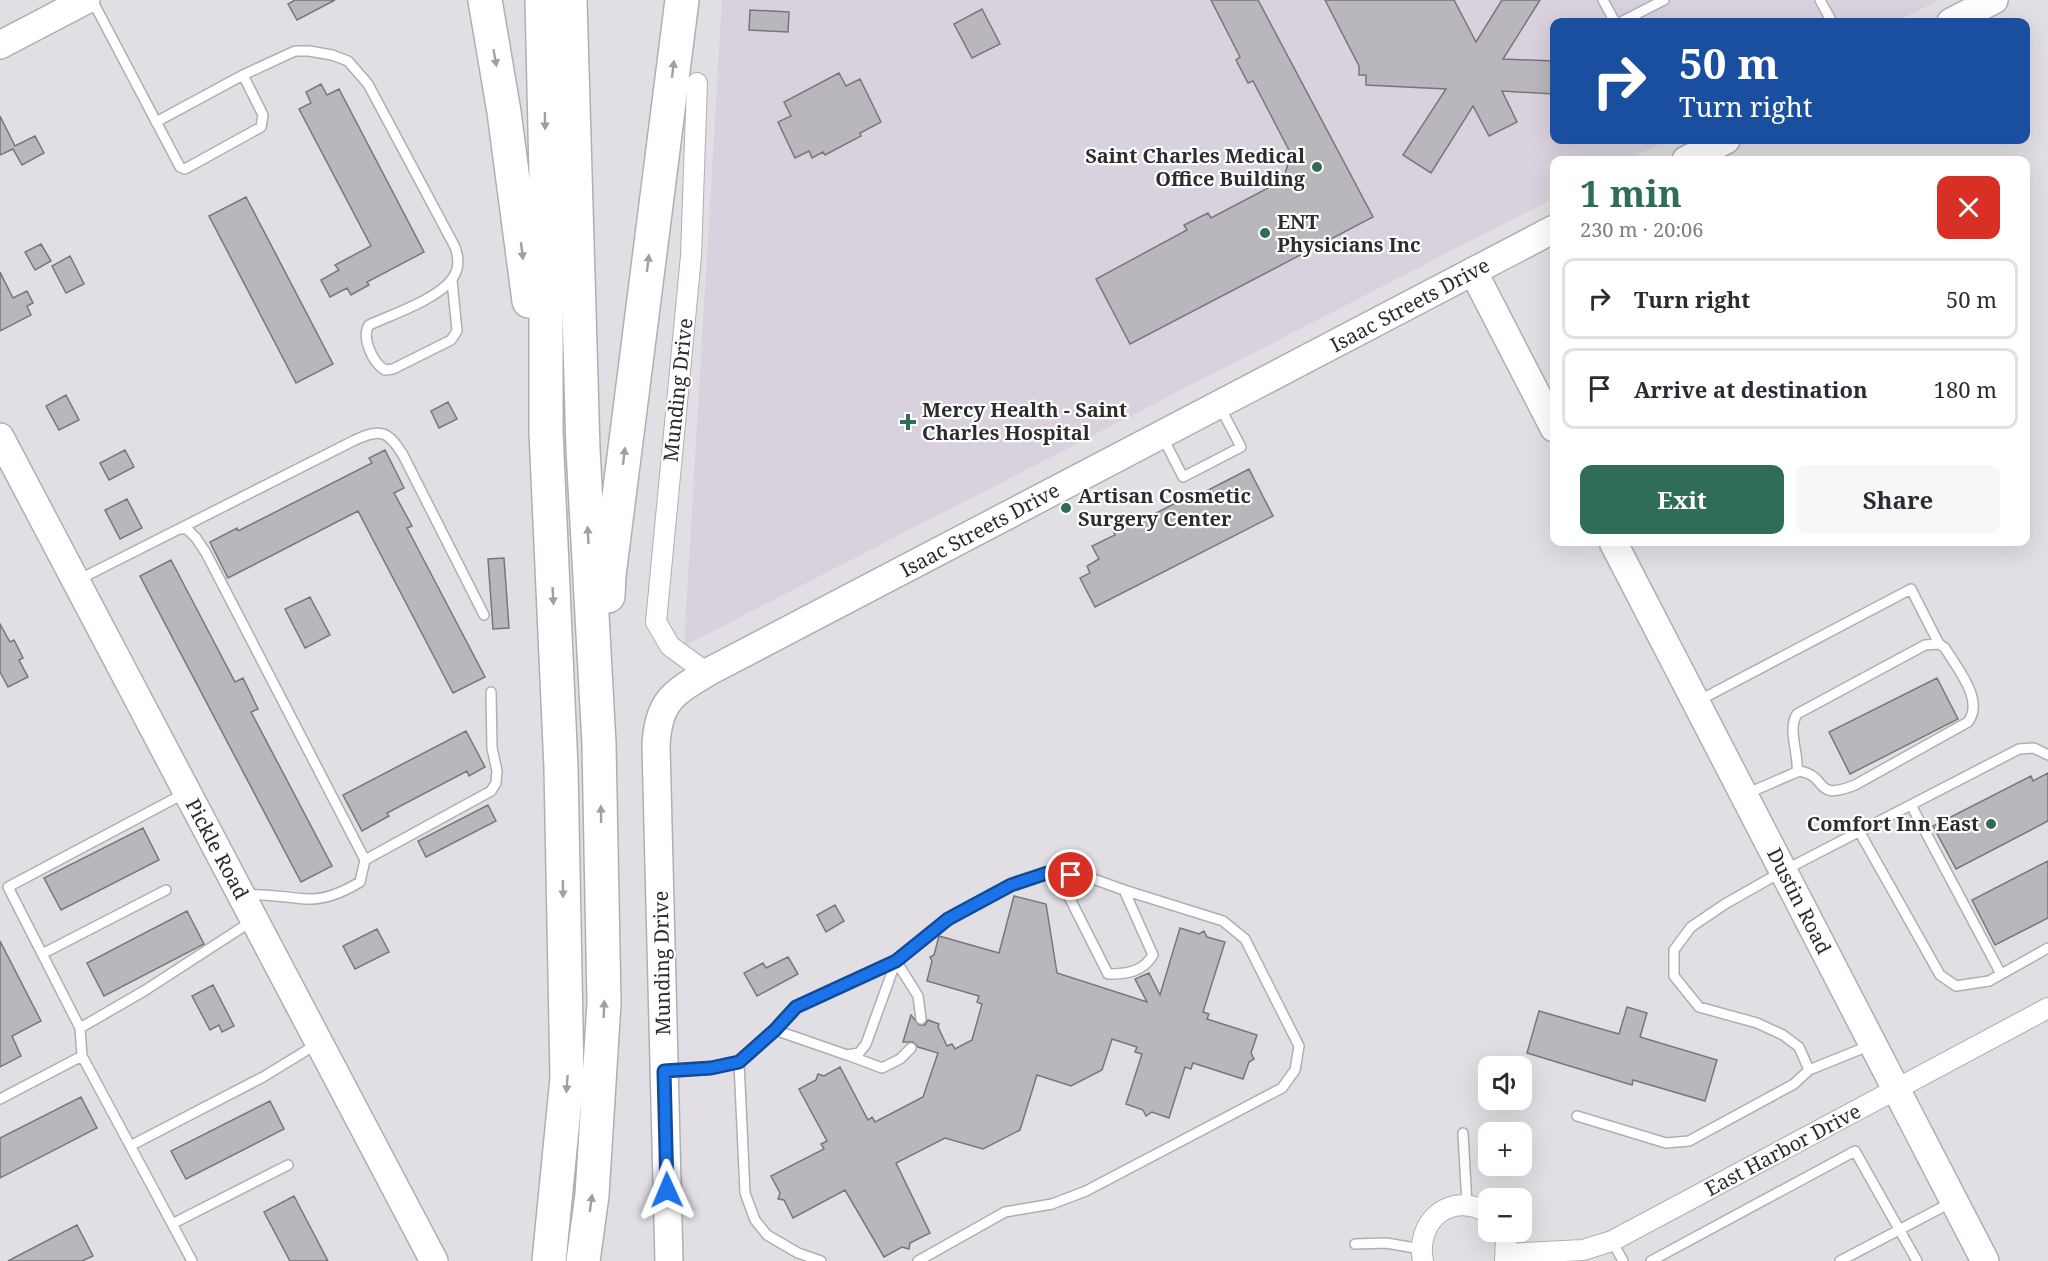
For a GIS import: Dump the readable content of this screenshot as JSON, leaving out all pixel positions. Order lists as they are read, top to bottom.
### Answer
{
  "streets": {
    "street": [
      "Isaac Streets Drive",
      "Munding Drive",
      "Pickle Road",
      "Dustin Road",
      "East Harbor Drive"
    ]
  },
  "crossings": [
    ["Isaac Streets Drive", "Munding Drive"],
    ["Dustin Road", "East Harbor Drive"]
  ],
  "places": {
    "other": [
      "Saint Charles Medical Office Building",
      "ENT Physicians Inc",
      "Artisan Cosmetic Surgery Center",
      "Comfort Inn East"
    ],
    "health": ["Mercy Health - Saint Charles Hospital"]
  },
  "page": {
    "turn": ["50 m", "Turn right"],
    "heading": ["1 min", "230 m · 20:06"],
    "list": [
      {
        "name": "Turn right",
        "value": "50 m"
      },
      {
        "name": "Arrive at destination",
        "value": "180 m"
      }
    ],
    "buttons": ["Exit", "Share"],
    "map_buttons": ["+", "−"]
  }
}
